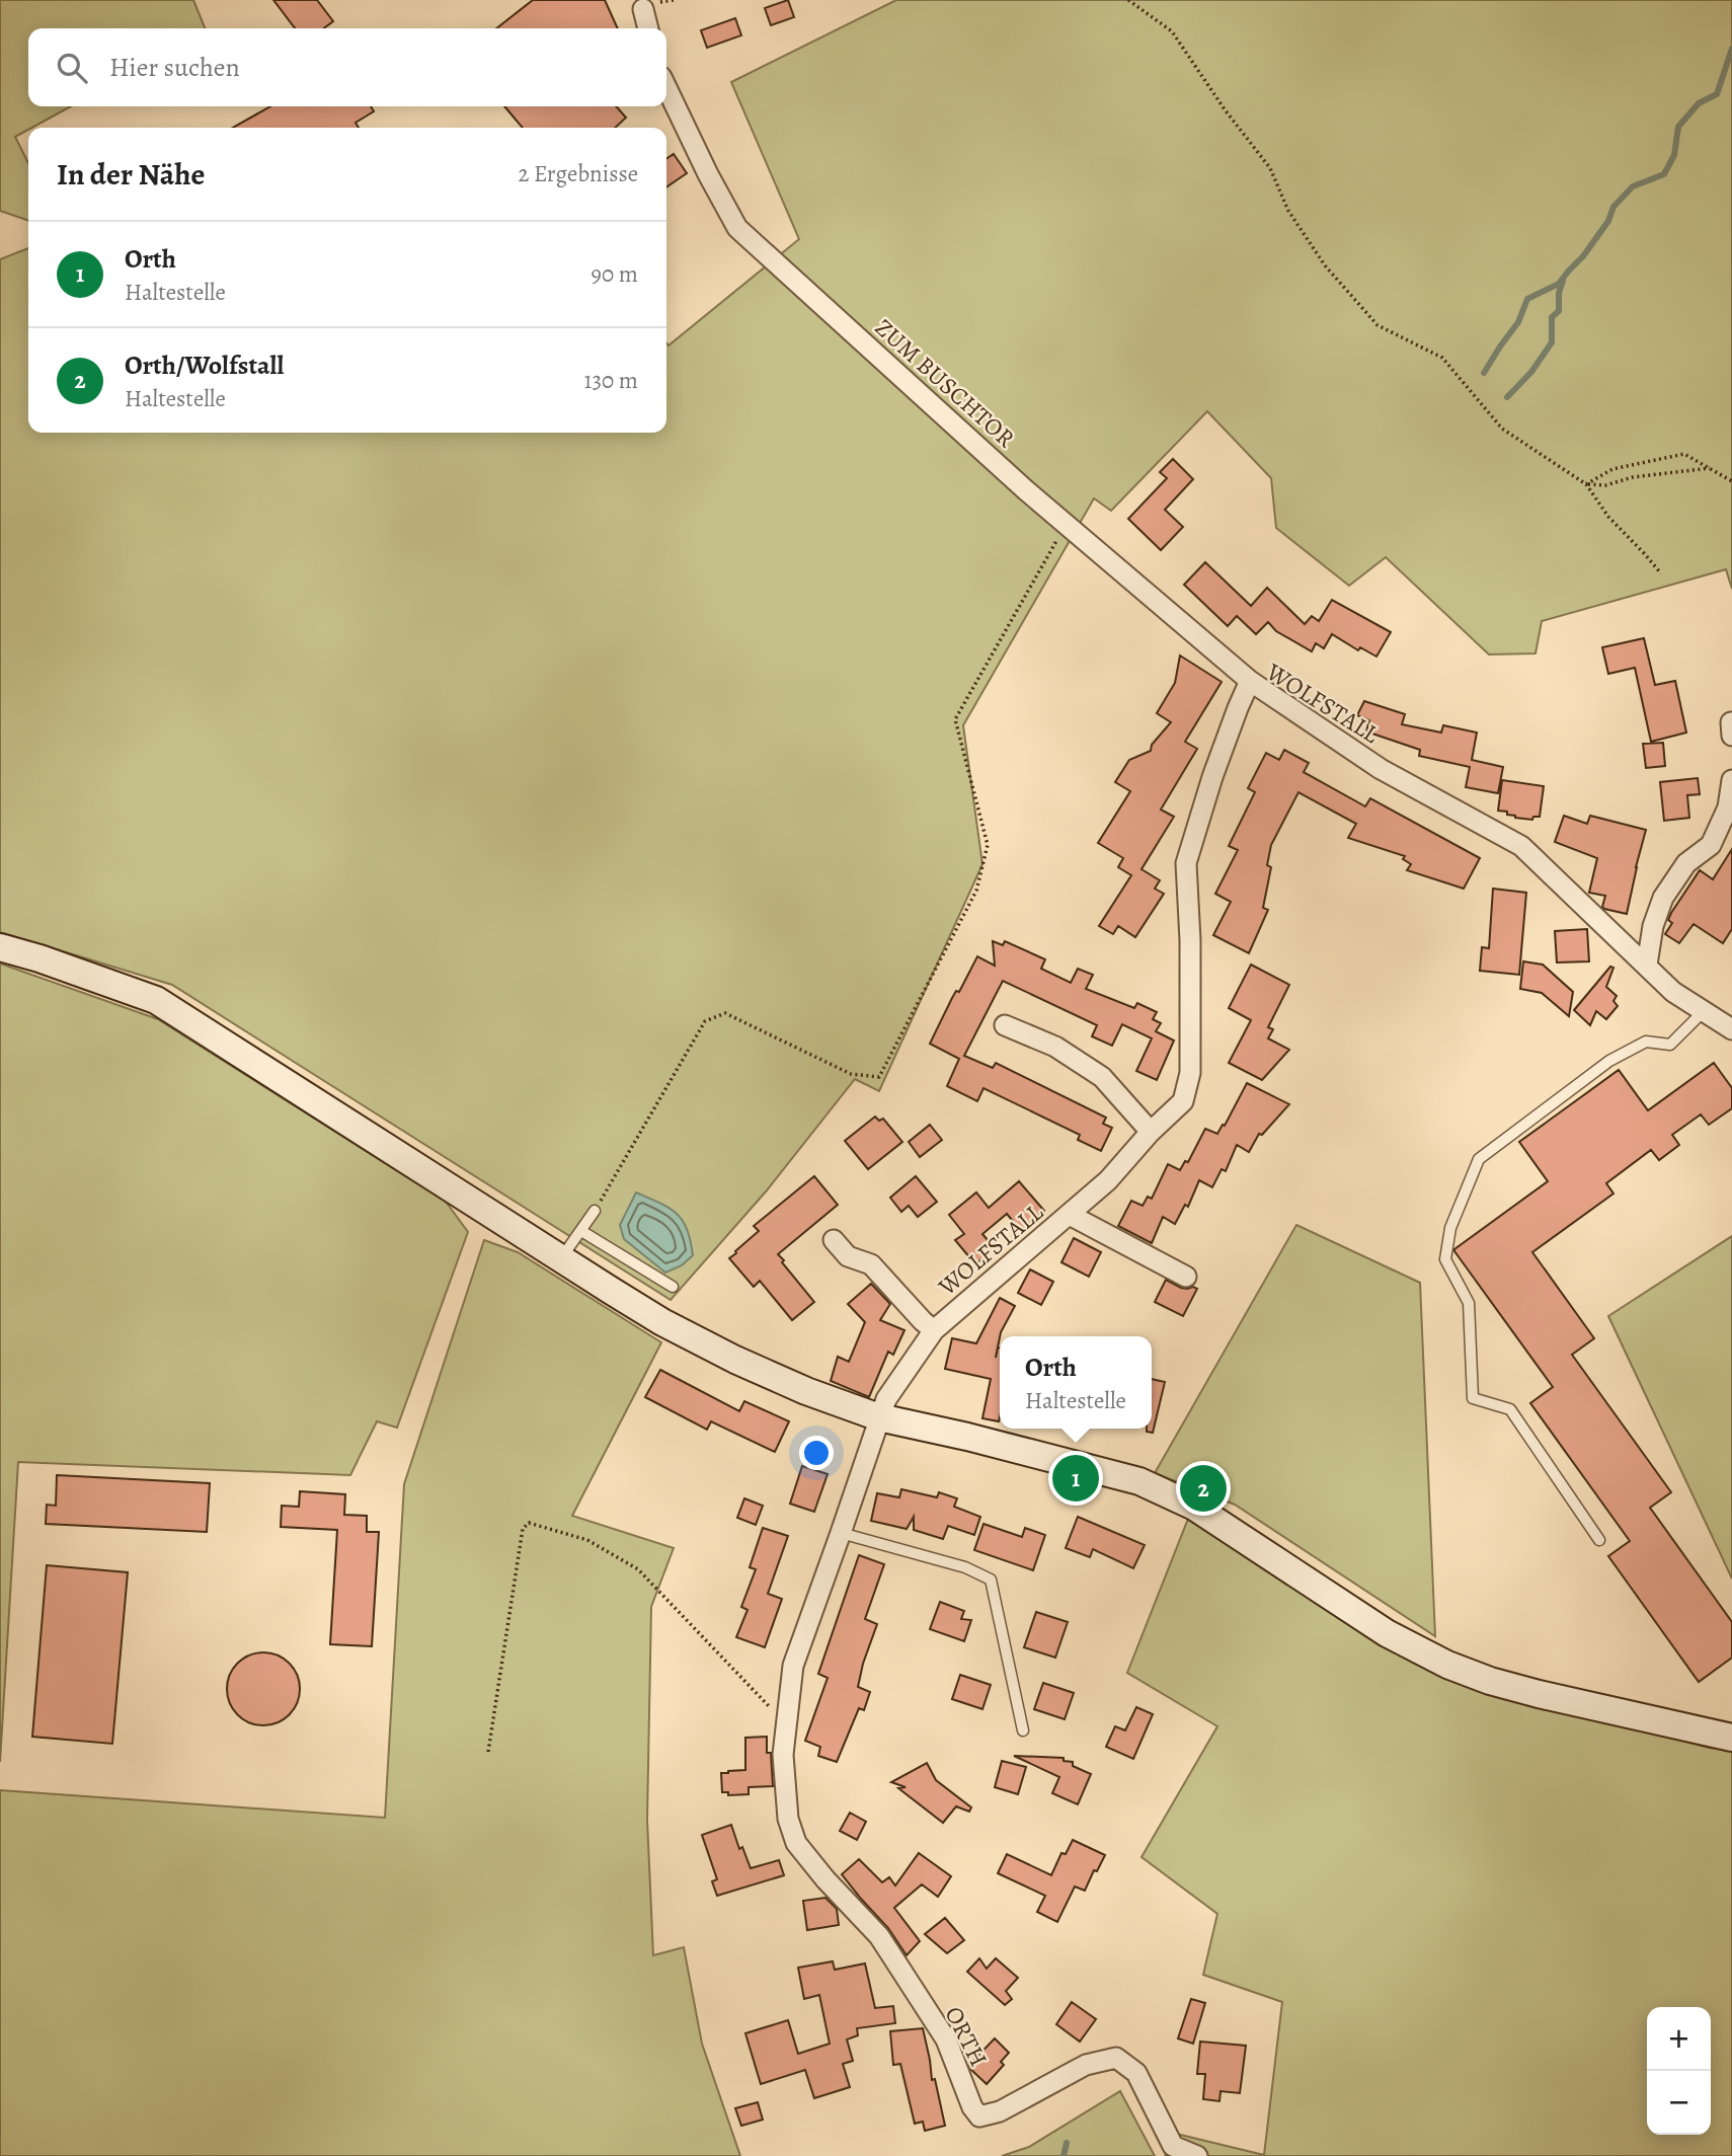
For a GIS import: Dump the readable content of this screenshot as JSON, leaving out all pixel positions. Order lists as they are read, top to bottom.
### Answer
{
  "streets": {
    "street": ["ZUM BUSCHTOR", "WOLFSTALL", "ORTH"]
  },
  "crossings": [
    ["ZUM BUSCHTOR", "WOLFSTALL"],
    ["WOLFSTALL", "ORTH"]
  ],
  "page": {
    "search": "Hier suchen",
    "heading": ["In der Nähe", "2 Ergebnisse"],
    "list": [
      {
        "mark": "1",
        "name": "Orth",
        "note": "Haltestelle",
        "value": "90 m"
      },
      {
        "mark": "2",
        "name": "Orth/Wolfstall",
        "note": "Haltestelle",
        "value": "130 m"
      }
    ],
    "popup": ["Orth", "Haltestelle"],
    "pins": ["1", "2"],
    "map_buttons": ["+", "−"]
  }
}
